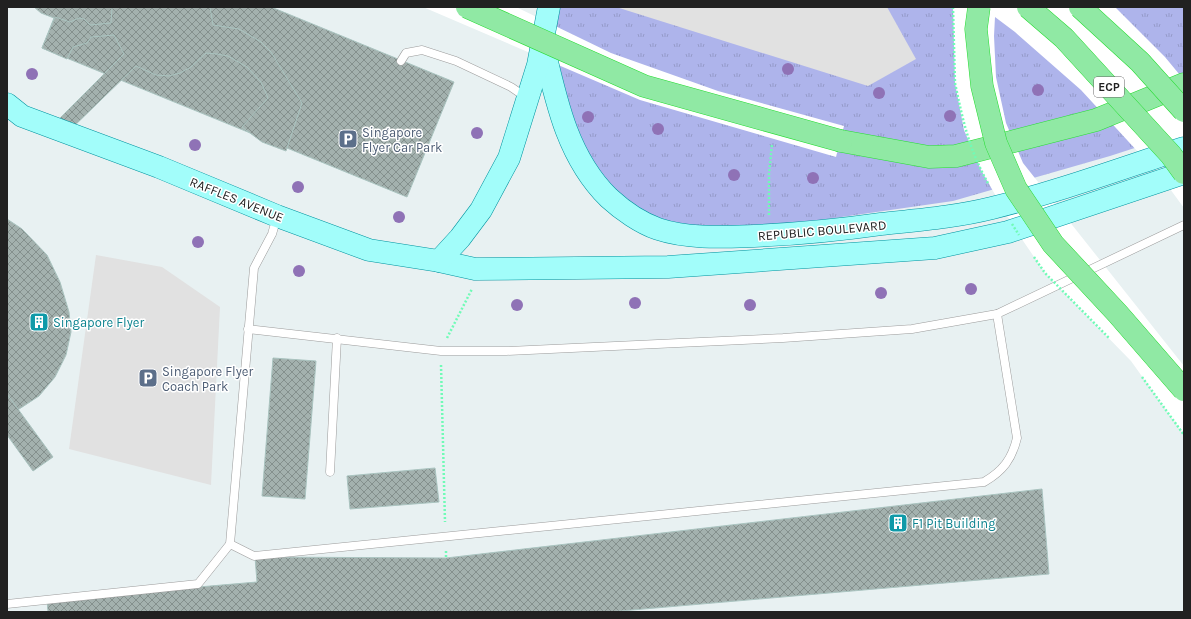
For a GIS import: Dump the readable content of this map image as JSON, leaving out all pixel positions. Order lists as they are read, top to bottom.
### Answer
{
  "streets": {
    "highway": ["ECP"],
    "main road": ["RAFFLES AVENUE", "REPUBLIC BOULEVARD"]
  },
  "crossings": [
    ["ECP", "REPUBLIC BOULEVARD"],
    ["RAFFLES AVENUE", "REPUBLIC BOULEVARD"]
  ],
  "places": {
    "parking": ["Singapore Flyer Car Park", "Singapore Flyer Coach Park"],
    "building": ["Singapore Flyer", "F1 Pit Building"]
  }
}
